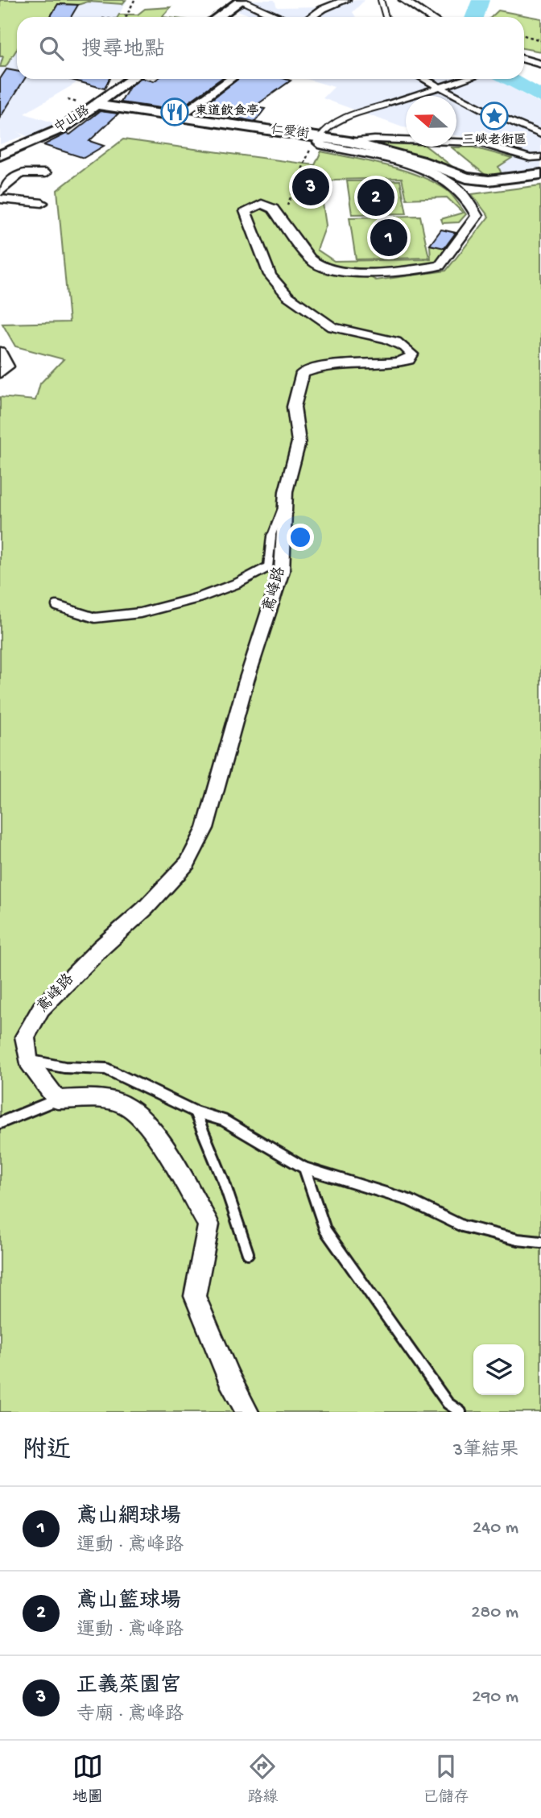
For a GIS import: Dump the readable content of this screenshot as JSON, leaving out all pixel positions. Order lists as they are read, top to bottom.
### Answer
{
  "streets": {
    "street": ["中山路", "仁愛街", "鳶峰路"]
  },
  "crossings": [
    ["中山路", "仁愛街"],
    ["仁愛街", "鳶峰路"]
  ],
  "places": {
    "restaurant": ["東道飲食亭"],
    "place": ["三峽老街區"]
  },
  "north": "left",
  "page": {
    "search": "搜尋地點",
    "pins": ["3", "2", "1"],
    "heading": ["附近", "3筆結果"],
    "list": [
      {
        "mark": "1",
        "name": "鳶山網球場",
        "note": "運動 · 鳶峰路",
        "value": "240 m"
      },
      {
        "mark": "2",
        "name": "鳶山籃球場",
        "note": "運動 · 鳶峰路",
        "value": "280 m"
      },
      {
        "mark": "3",
        "name": "正義菜園宮",
        "note": "寺廟 · 鳶峰路",
        "value": "290 m"
      }
    ],
    "nav": ["地圖", "路線", "已儲存"]
  }
}
